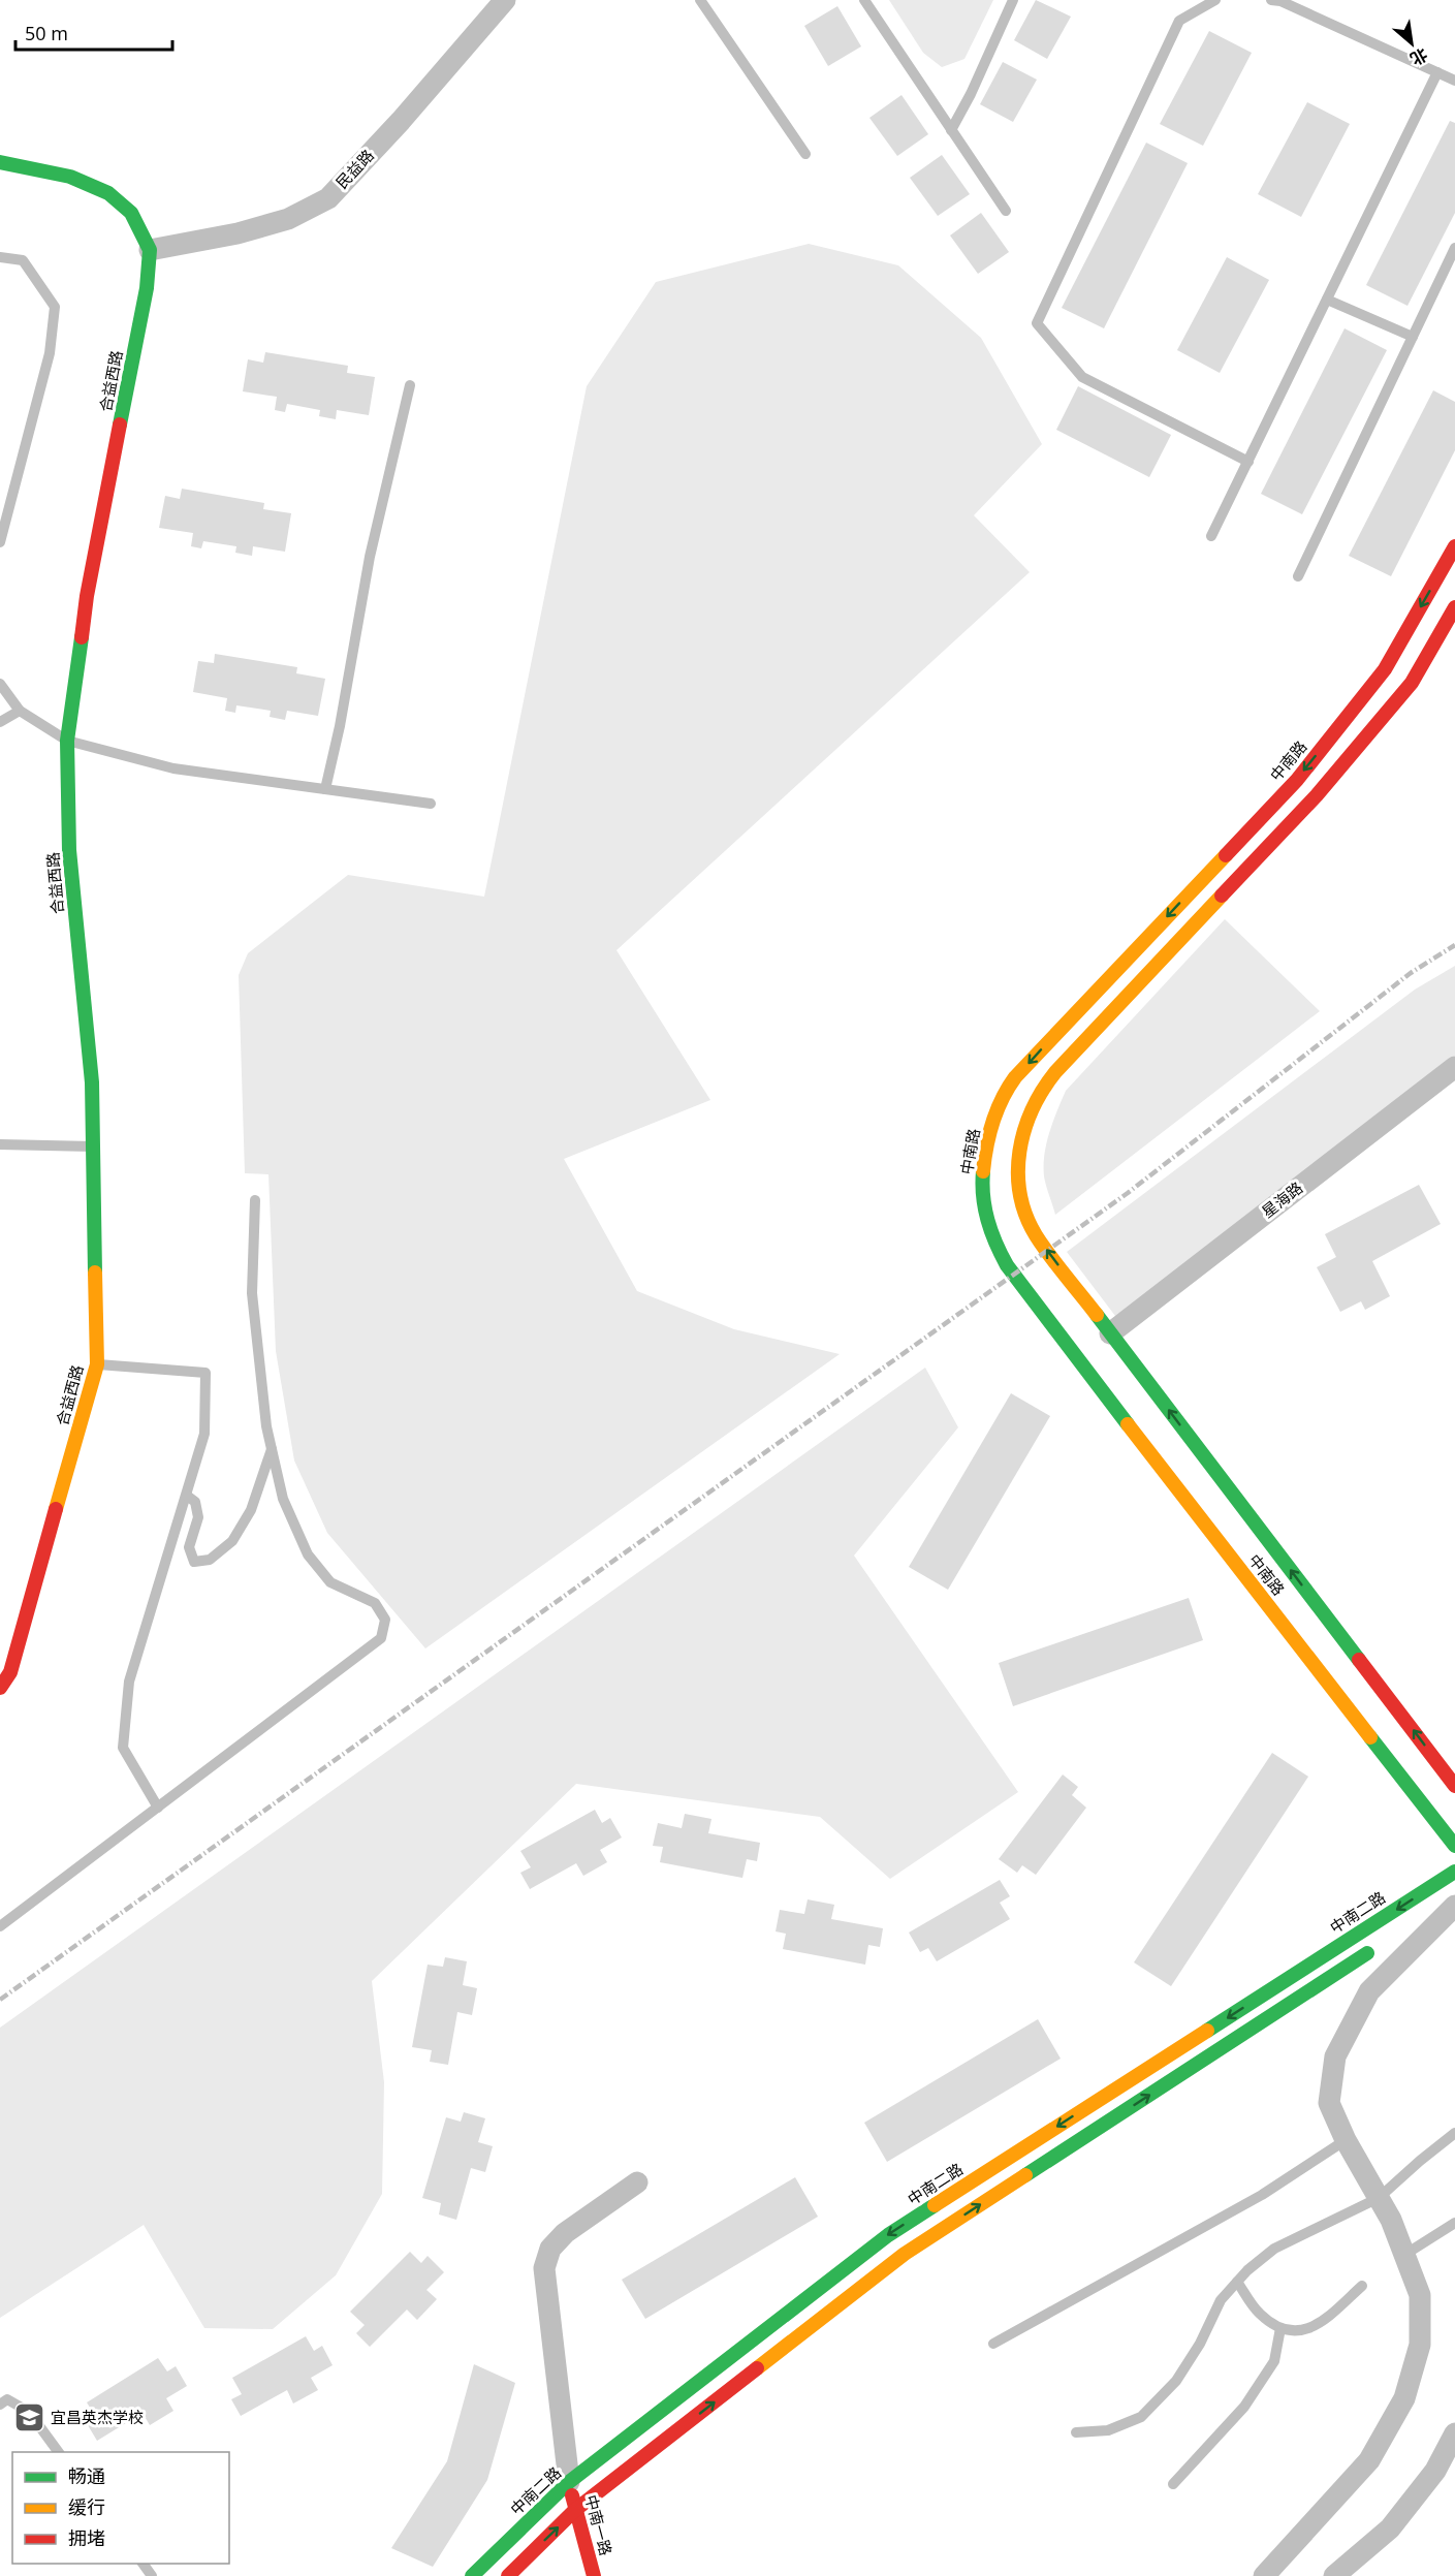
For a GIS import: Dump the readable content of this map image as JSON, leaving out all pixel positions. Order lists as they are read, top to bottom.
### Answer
{
  "streets": {
    "main road": [
      "合益西路",
      "中南路",
      "中南二路",
      "中南一路"
    ],
    "street": ["民益路", "星海路"]
  },
  "crossings": [
    ["民益路", "合益西路"],
    ["中南路", "星海路"],
    ["中南二路", "中南一路"]
  ],
  "places": {
    "school or university": ["宜昌英杰学校"]
  },
  "legend": ["畅通", "缓行", "拥堵"],
  "scale_bar": "50 m",
  "north": "bottom right"
}
